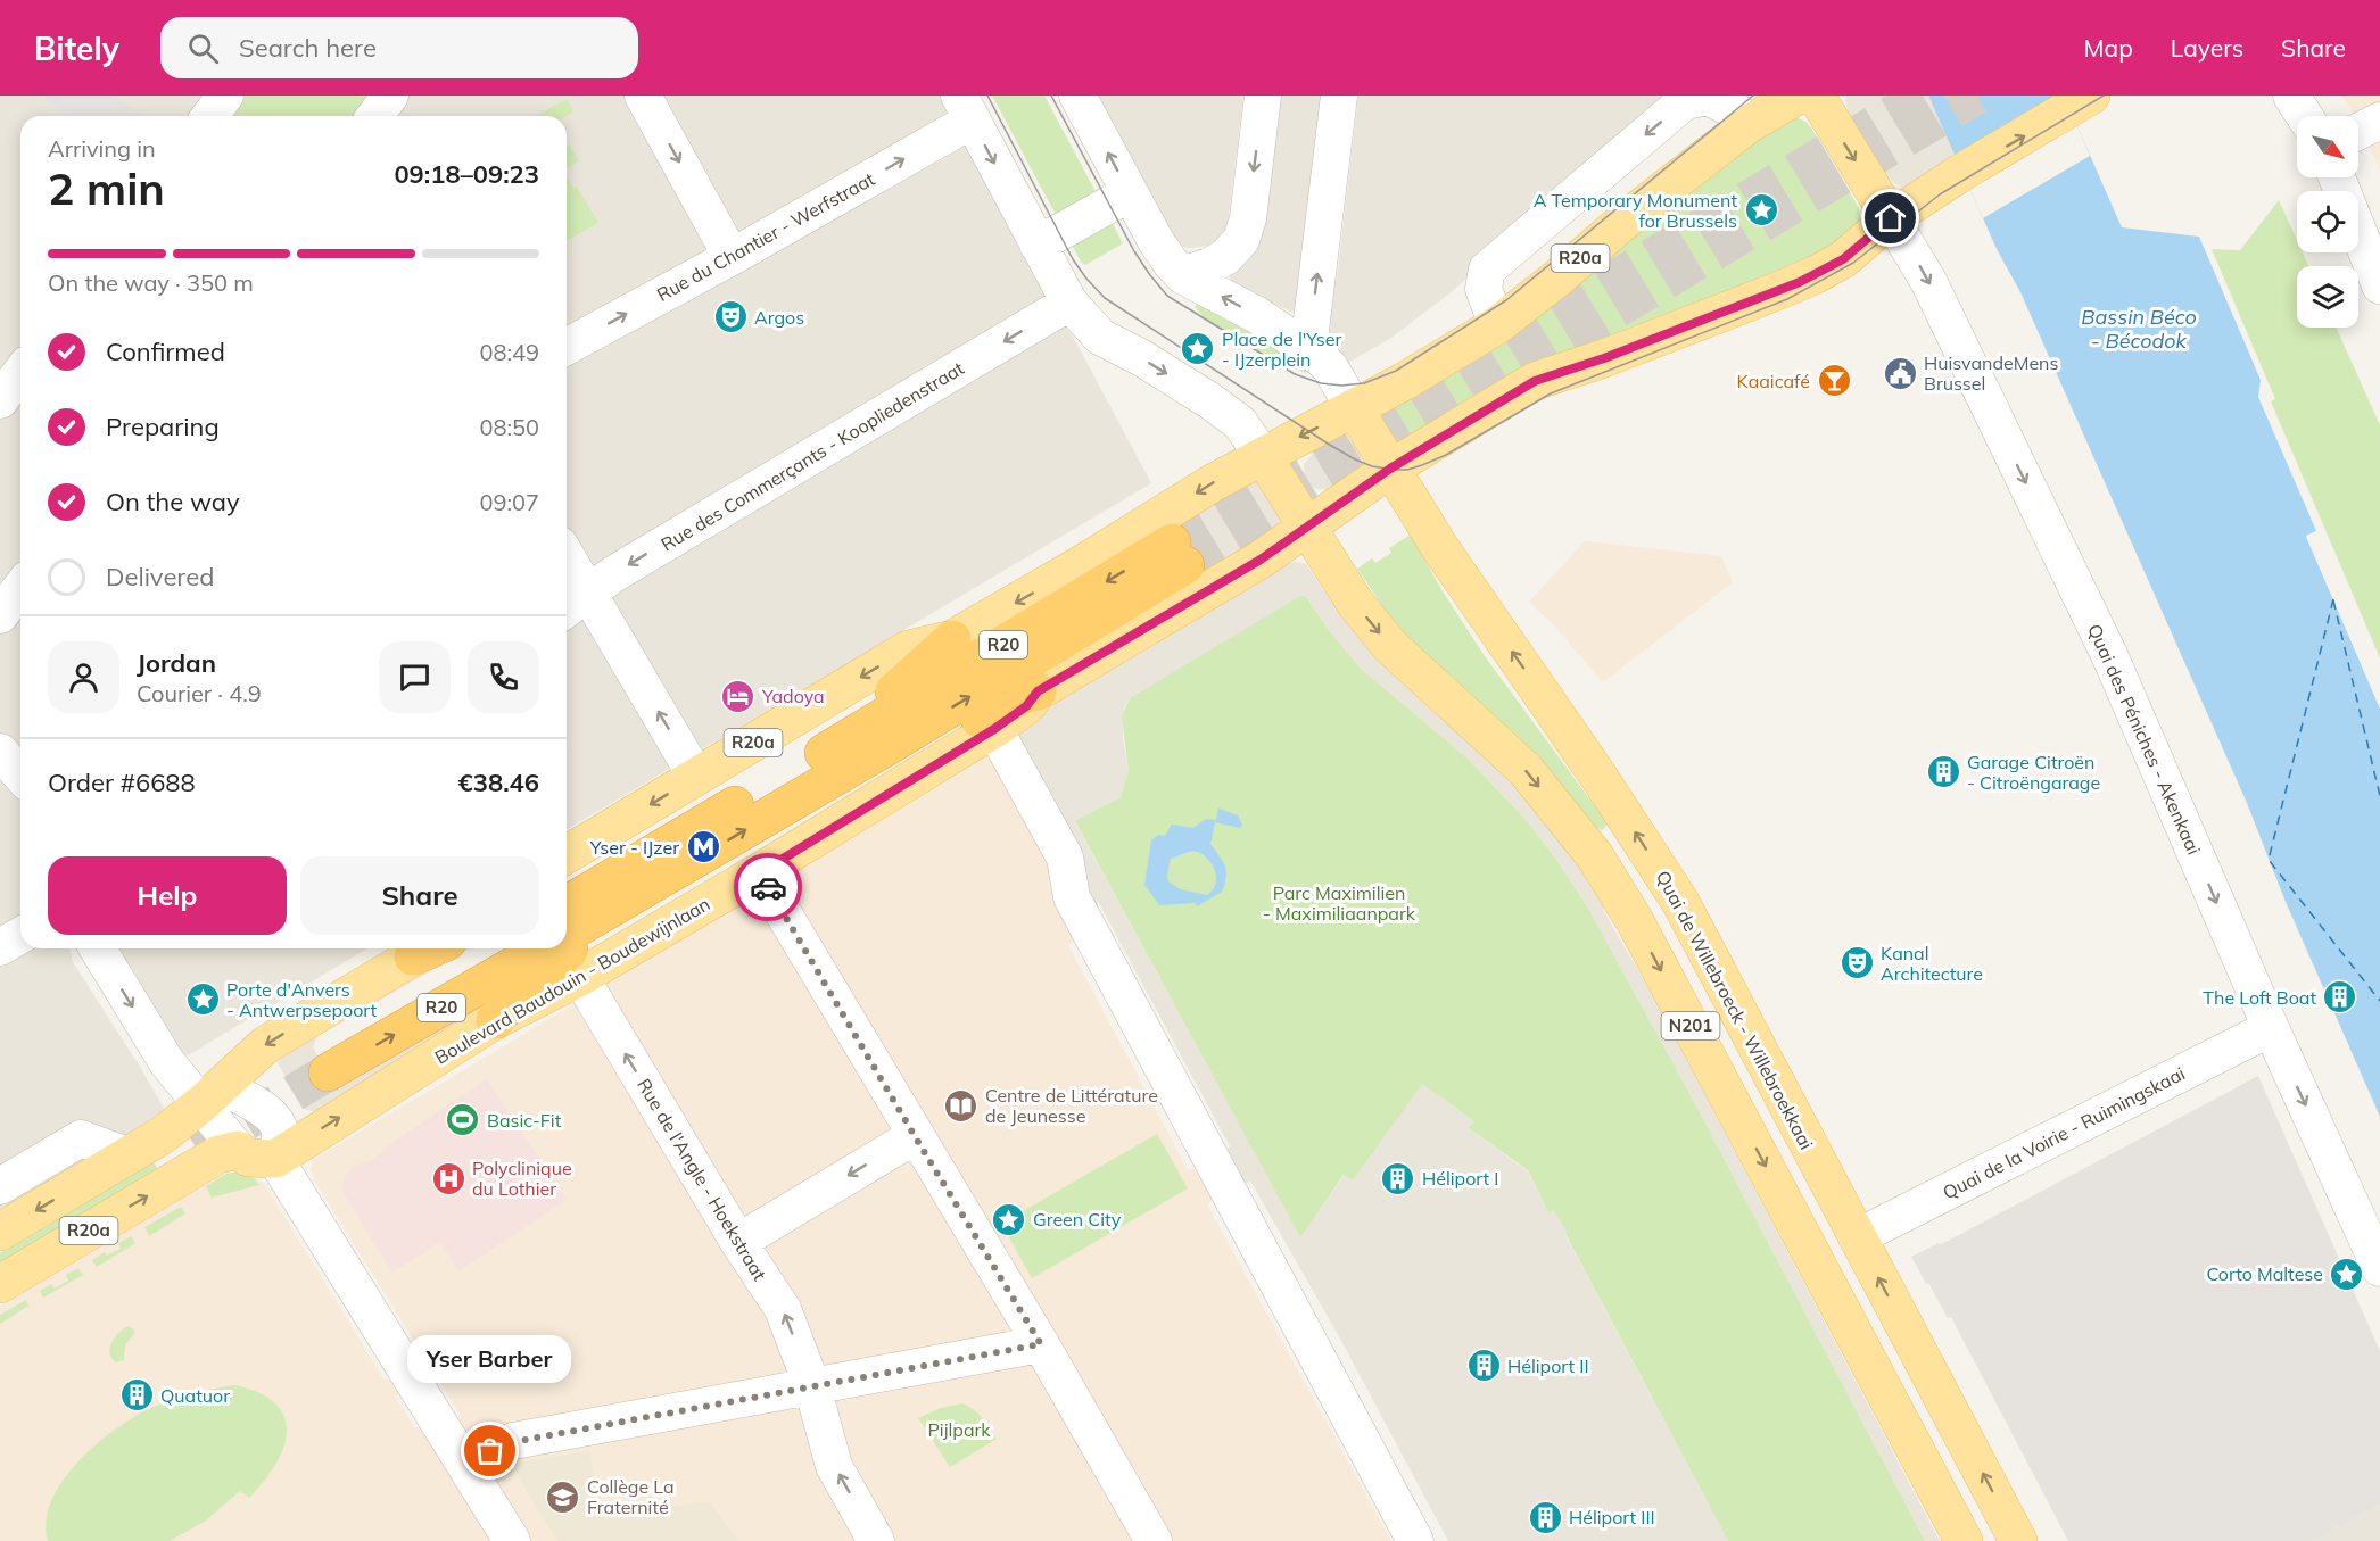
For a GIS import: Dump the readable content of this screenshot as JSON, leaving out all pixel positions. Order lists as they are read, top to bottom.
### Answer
{
  "streets": {
    "highway": ["R20"],
    "main road": [
      "R20a",
      "Boulevard Baudouin - Boudewijnlaan",
      "Quai de Willebroeck - Willebroekkaai",
      "N201"
    ],
    "street": [
      "Rue du Chantier - Werfstraat",
      "Rue des Commerçants - Koopliedenstraat",
      "Quai des Péniches - Akenkaai",
      "Quai de la Voirie - Ruimingskaai",
      "Rue de l'Angle - Hoekstraat"
    ]
  },
  "crossings": [
    ["Quai des Péniches - Akenkaai", "Quai de la Voirie - Ruimingskaai"],
    ["Boulevard Baudouin - Boudewijnlaan", "N201"],
    ["Boulevard Baudouin - Boudewijnlaan", "Rue de l'Angle - Hoekstraat"],
    ["Quai de Willebroeck - Willebroekkaai", "Quai de la Voirie - Ruimingskaai"]
  ],
  "one_way": ["Rue du Chantier - Werfstraat", "Rue des Commerçants - Koopliedenstraat", "Quai des Péniches - Akenkaai"],
  "water": ["Bassin Béco - Bécodok"],
  "parks": ["Parc Maximilien - Maximiliaanpark", "Pijlpark"],
  "places": {
    "place": [
      "A Temporary Monument for Brussels",
      "Place de l'Yser - IJzerplein",
      "Porte d'Anvers - Antwerpsepoort",
      "Green City",
      "Corto Maltese"
    ],
    "theatre": ["Argos", "Kanal Architecture"],
    "public building": ["HuisvandeMens Brussel"],
    "bar": ["Kaaicafé"],
    "hotel": ["Yadoya"],
    "building": [
      "Garage Citroën - Citroëngarage",
      "The Loft Boat",
      "Héliport I",
      "Héliport II",
      "Quatuor",
      "Héliport III"
    ],
    "metro station": ["Yser - IJzer"],
    "library": ["Centre de Littérature de Jeunesse"],
    "sports": ["Basic-Fit"],
    "hospital": ["Polyclinique du Lothier"],
    "other": ["Yser Barber"],
    "school or university": ["Collège La Fraternité"]
  },
  "north": "bottom right",
  "page": {
    "header": "Bitely",
    "search": "Search here",
    "nav": ["Map", "Layers", "Share"],
    "heading": ["2 min", "Arriving in", "09:18–09:23"],
    "panel": [
      "Jordan",
      "Courier · 4.9",
      "Order #6688",
      "€38.46"
    ],
    "bar": "On the way · 350 m",
    "list": [
      ["Confirmed", "08:49"],
      ["Preparing", "08:50"],
      ["On the way", "09:07"],
      "Delivered"
    ],
    "buttons": ["Help", "Share"],
    "bubble": "Yser Barber"
  }
}
